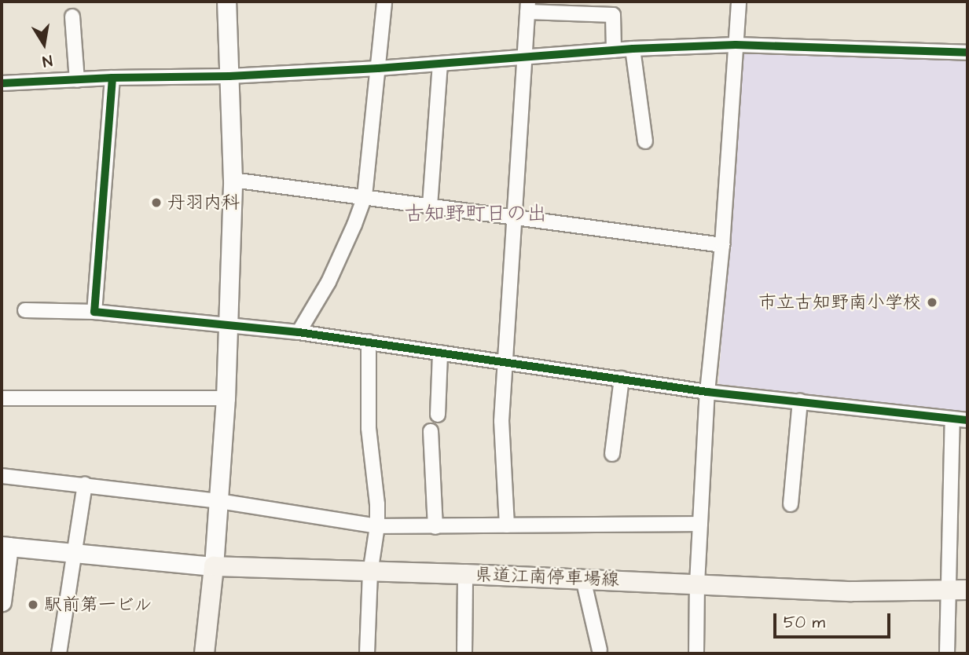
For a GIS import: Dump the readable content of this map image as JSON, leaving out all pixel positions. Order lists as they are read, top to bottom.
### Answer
{
  "streets": {
    "main road": ["県道江南停車場線"]
  },
  "districts": ["古知野町日の出"],
  "places": ["丹羽内科", "市立古知野南小学校", "駅前第一ビル"],
  "scale_bar": "50 m",
  "north": "bottom"
}
